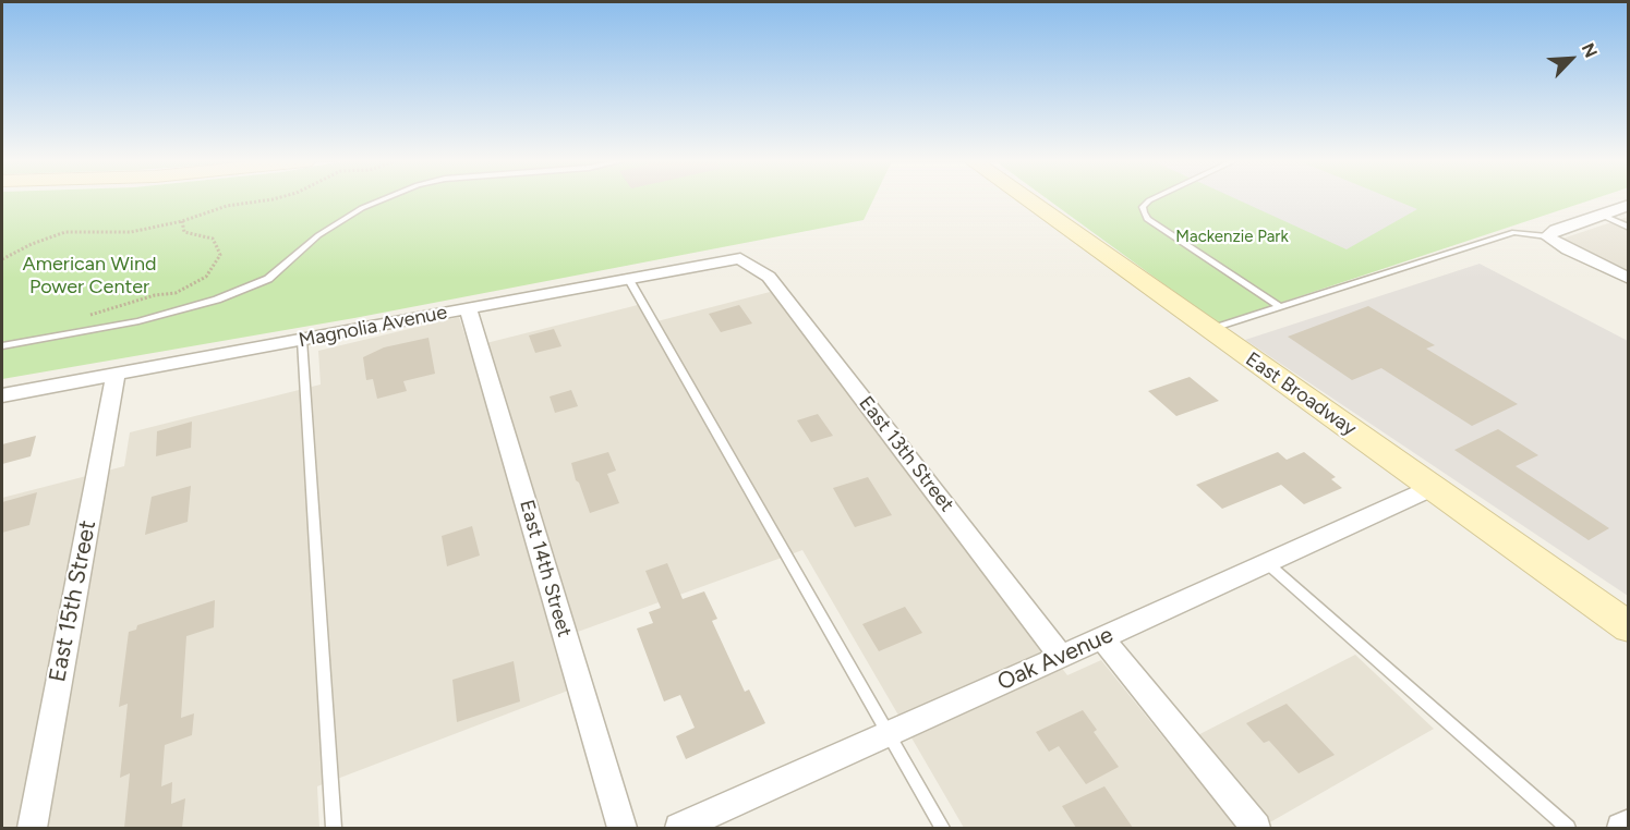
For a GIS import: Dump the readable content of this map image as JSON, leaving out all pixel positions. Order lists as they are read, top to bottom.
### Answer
{
  "streets": {
    "main road": ["East Broadway"],
    "street": [
      "Magnolia Avenue",
      "East 13th Street",
      "East 14th Street",
      "East 15th Street",
      "Oak Avenue"
    ]
  },
  "crossings": [
    ["Magnolia Avenue", "East 13th Street"],
    ["Magnolia Avenue", "East 14th Street"],
    ["Magnolia Avenue", "East 15th Street"],
    ["East Broadway", "Oak Avenue"],
    ["East 13th Street", "Oak Avenue"]
  ],
  "parks": ["Mackenzie Park", "American Wind Power Center"],
  "north": "top right"
}
